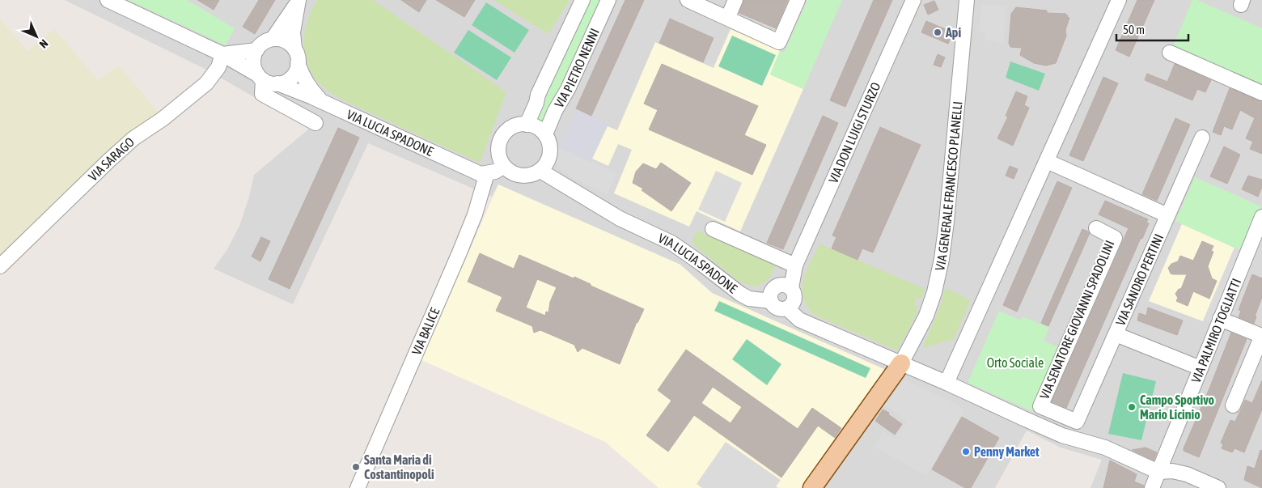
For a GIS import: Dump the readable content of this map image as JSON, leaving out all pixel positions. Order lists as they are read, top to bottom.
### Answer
{
  "streets": {
    "street": [
      "VIA PIETRO NENNI",
      "VIA LUCIA SPADONE",
      "VIA DON LUIGI STURZO",
      "VIA SARAGO",
      "VIA GENERALE FRANCESCO PLANELLI",
      "VIA SANDRO PERTINI",
      "VIA SENATORE GIOVANNI SPADOLINI",
      "VIA PALMIRO TOGLIATTI",
      "VIA BALICE"
    ]
  },
  "crossings": [
    ["VIA PIETRO NENNI", "VIA LUCIA SPADONE"],
    ["VIA LUCIA SPADONE", "VIA DON LUIGI STURZO"],
    ["VIA LUCIA SPADONE", "VIA BALICE"],
    ["VIA SANDRO PERTINI", "VIA SENATORE GIOVANNI SPADOLINI"]
  ],
  "parks": ["Orto Sociale"],
  "places": [
    "Api",
    "Campo Sportivo Mario Licinio",
    "Penny Market",
    "Santa Maria di Costantinopoli"
  ],
  "scale_bar": "50 m",
  "north": "bottom right"
}
